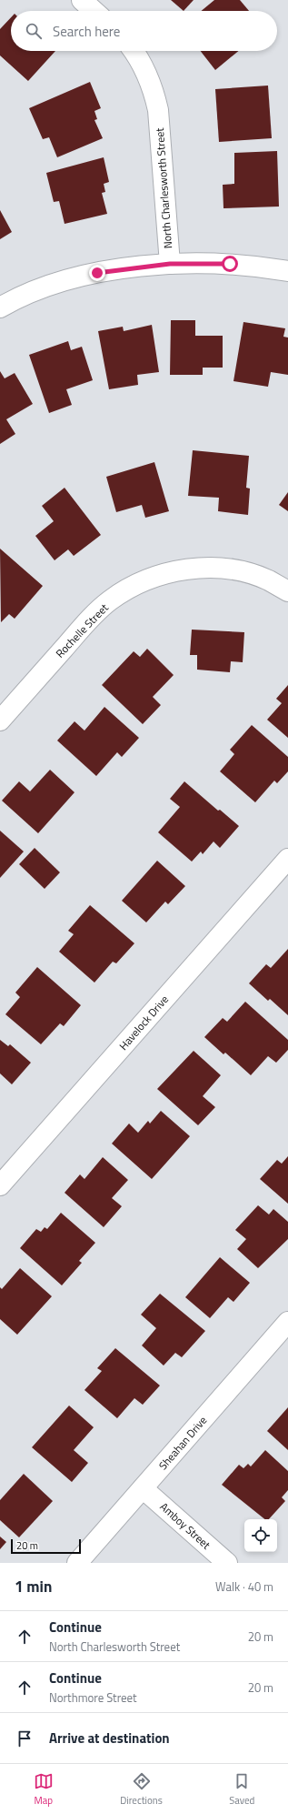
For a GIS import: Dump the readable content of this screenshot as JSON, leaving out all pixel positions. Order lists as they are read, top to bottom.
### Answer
{
  "streets": {
    "street": [
      "North Charlesworth Street",
      "Rochelle Street",
      "Havelock Drive",
      "Sheahan Drive",
      "Amboy Street"
    ]
  },
  "crossings": [
    ["Sheahan Drive", "Amboy Street"]
  ],
  "scale_bar": "20 m",
  "page": {
    "search": "Search here",
    "scale": "20 m",
    "heading": ["1 min", "Walk · 40 m"],
    "list": [
      ["Continue", "North Charlesworth Street", "20 m"],
      ["Continue", "Northmore Street", "20 m"],
      "Arrive at destination"
    ],
    "nav": ["Map", "Directions", "Saved"]
  }
}
